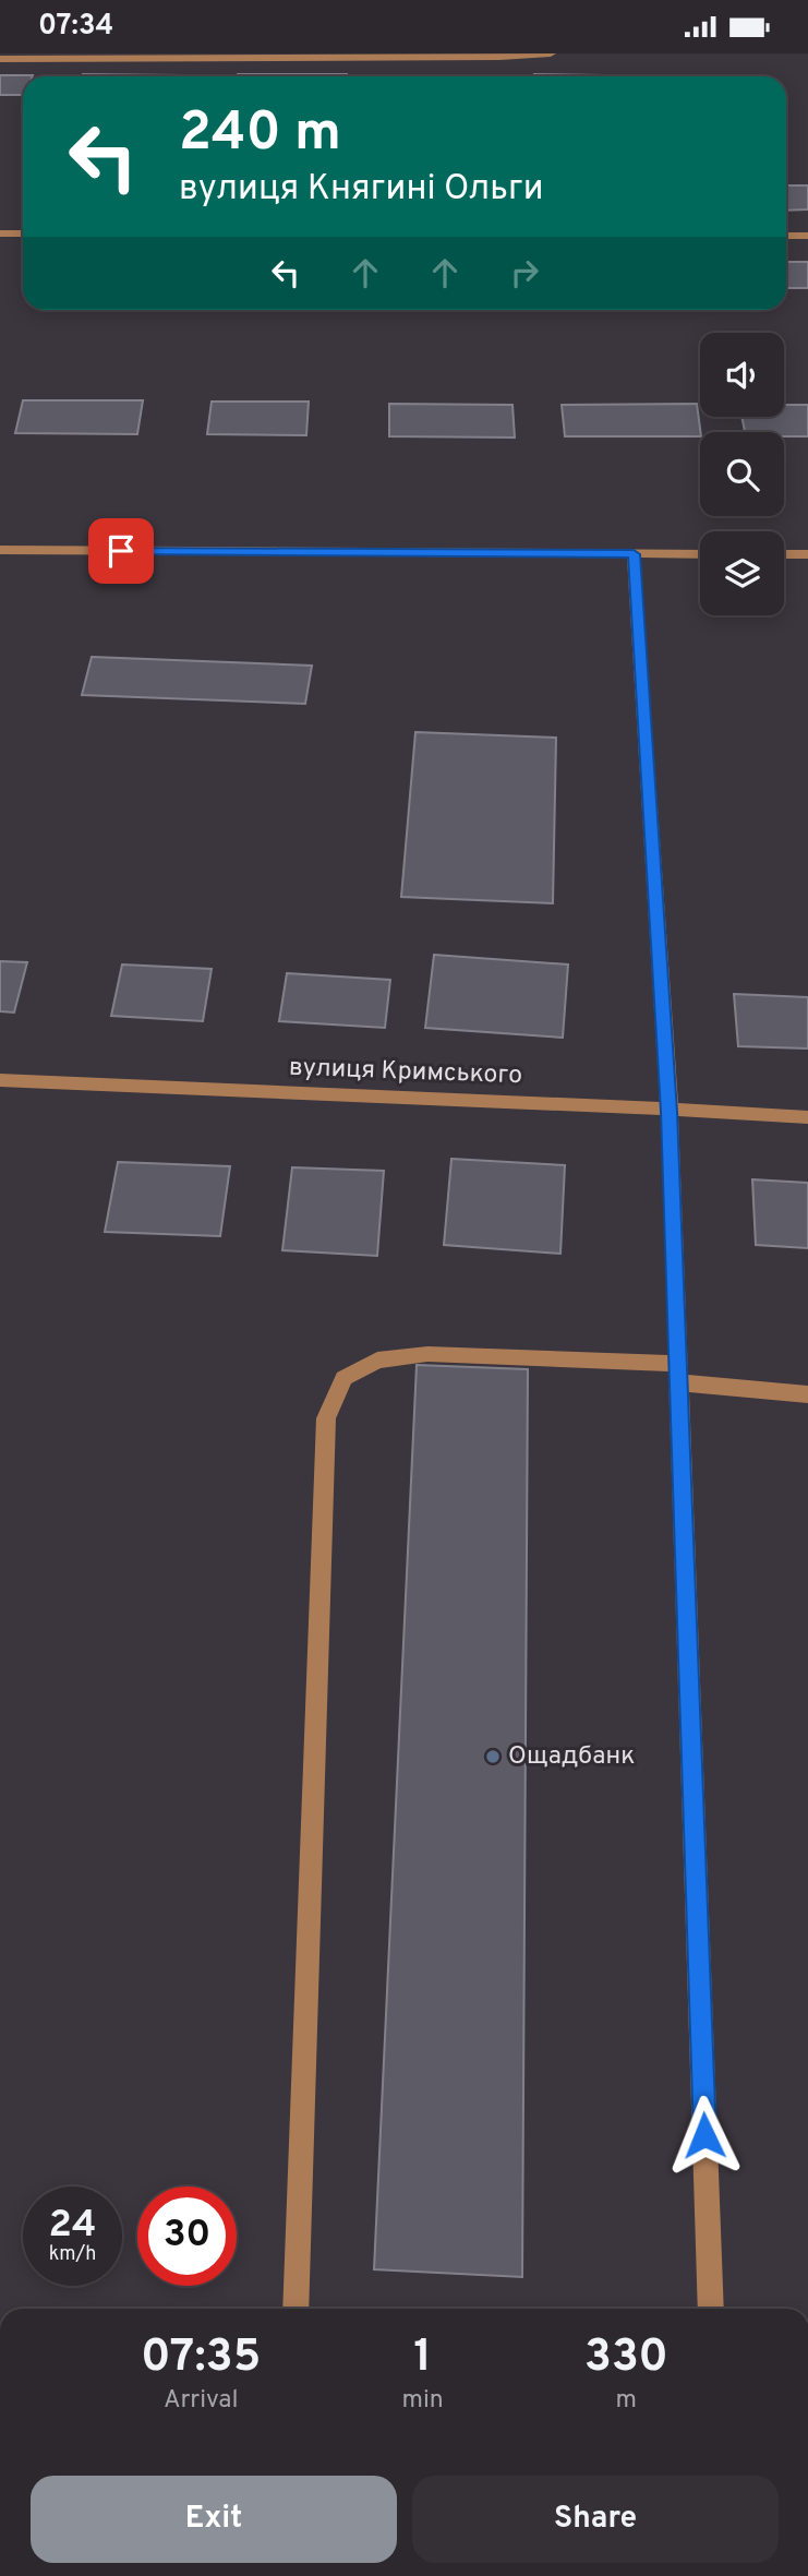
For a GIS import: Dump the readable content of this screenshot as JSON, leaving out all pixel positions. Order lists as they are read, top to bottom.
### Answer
{
  "streets": {
    "street": ["вулиця Кримського"]
  },
  "places": ["Ощадбанк"],
  "page": {
    "status": "07:34",
    "turn": ["240 m", "вулиця Княгині Ольги"],
    "speed": "24 km/h",
    "limit": "30",
    "eta": [
      "07:35",
      "Arrival",
      "1",
      "min",
      "330",
      "m"
    ],
    "buttons": ["Exit", "Share"]
  }
}
